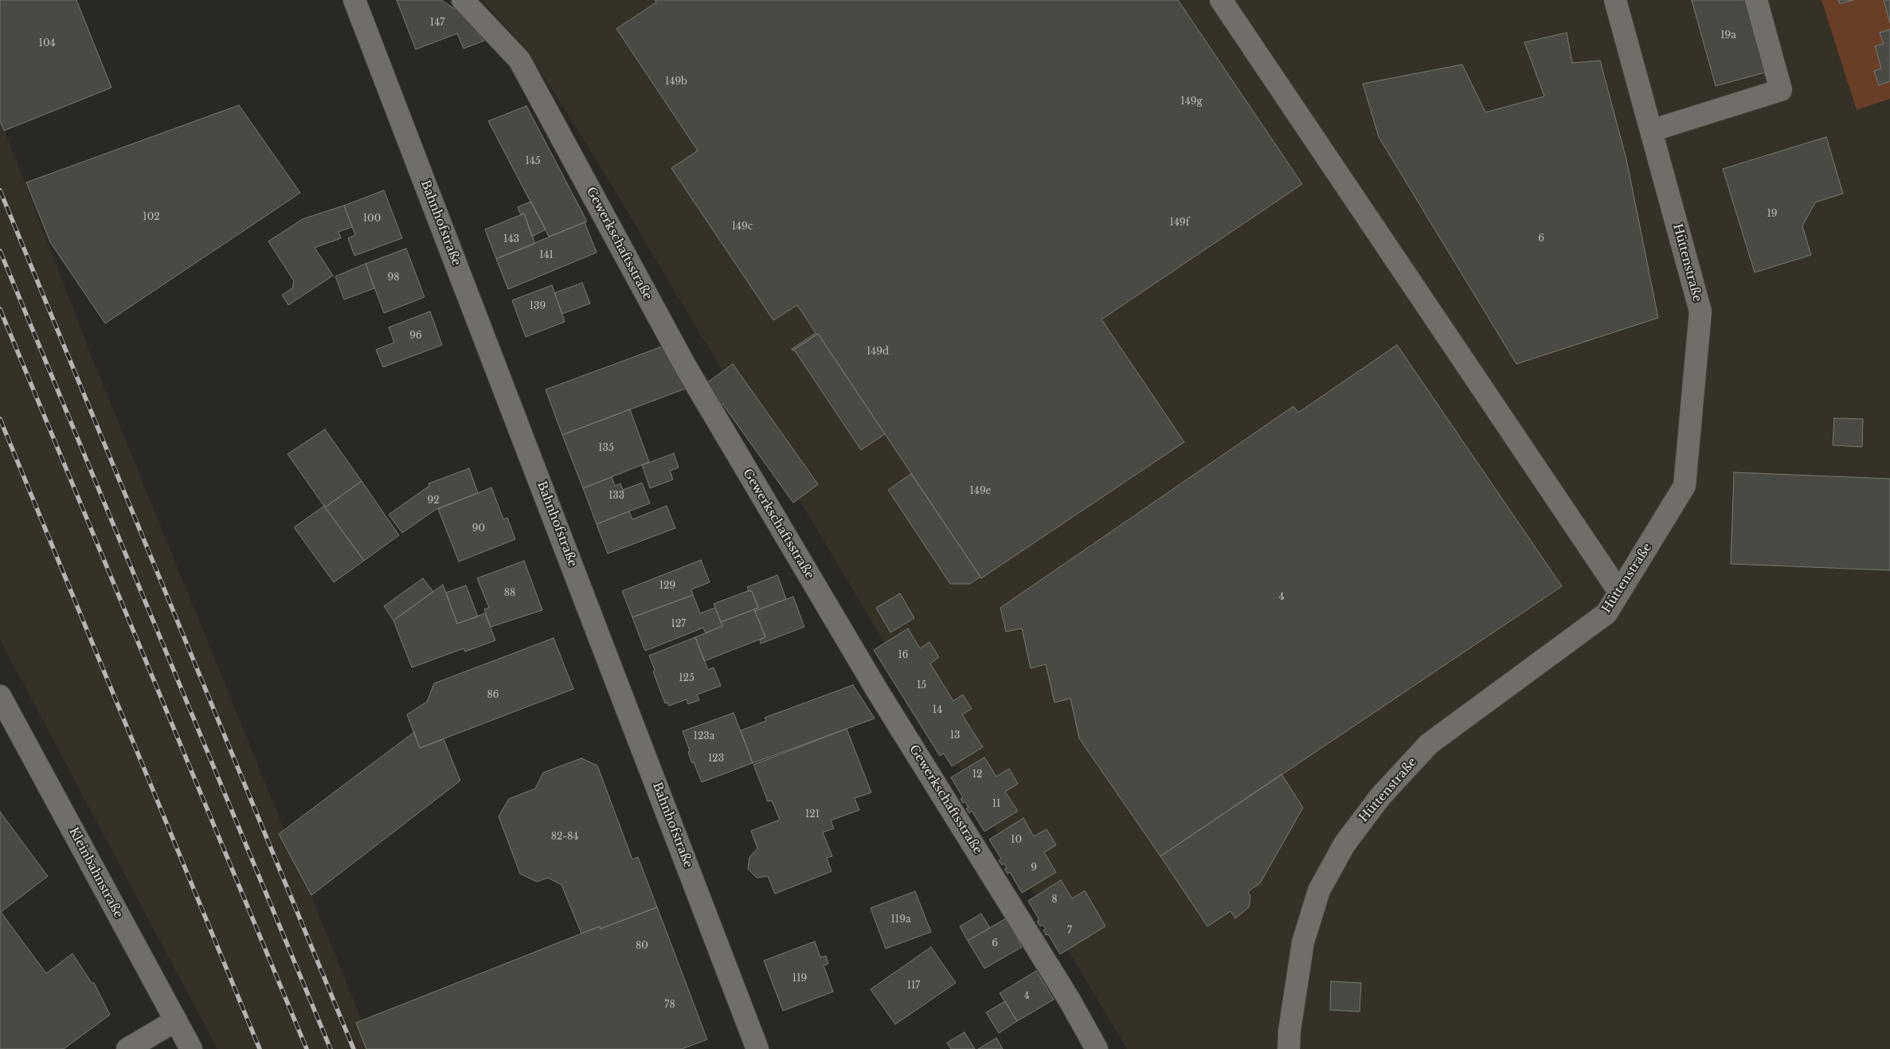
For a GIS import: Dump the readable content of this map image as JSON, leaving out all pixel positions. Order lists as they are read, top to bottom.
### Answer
{
  "streets": {
    "street": [
      "Bahnhofstraße",
      "Gewerkschaftsstraße",
      "Hüttenstraße",
      "Kleinbahnstraße"
    ]
  },
  "house_numbers": [
    "147",
    "19a",
    "104",
    "149b",
    "149g",
    "145",
    "19",
    "102",
    "100",
    "149f",
    "149c",
    "6",
    "143",
    "141",
    "98",
    "139",
    "96",
    "149d",
    "135",
    "149e",
    "133",
    "92",
    "90",
    "129",
    "88",
    "4",
    "127",
    "16",
    "125",
    "15",
    "86",
    "14",
    "13",
    "123a",
    "123",
    "12",
    "11",
    "121",
    "82-84",
    "10",
    "9",
    "8",
    "119a",
    "7",
    "6",
    "80",
    "119",
    "117",
    "4",
    "78"
  ]
}
